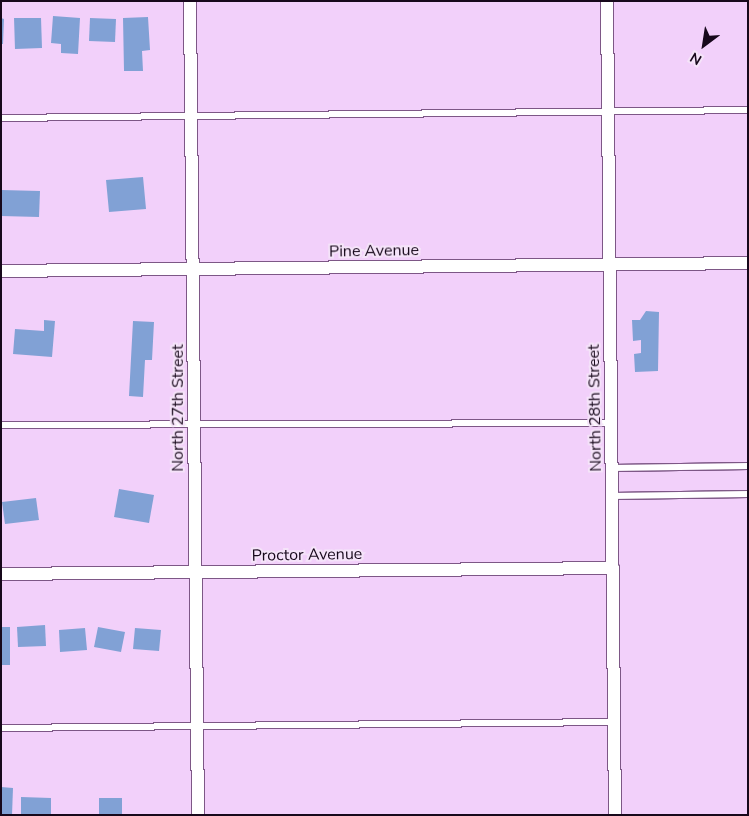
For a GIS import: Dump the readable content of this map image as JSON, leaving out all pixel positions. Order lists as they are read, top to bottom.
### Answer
{
  "streets": {
    "street": [
      "Pine Avenue",
      "North 27th Street",
      "North 28th Street",
      "Proctor Avenue"
    ]
  },
  "crossings": [
    ["Pine Avenue", "North 27th Street"],
    ["Pine Avenue", "North 28th Street"],
    ["North 27th Street", "Proctor Avenue"],
    ["North 28th Street", "Proctor Avenue"]
  ],
  "north": "bottom left"
}
